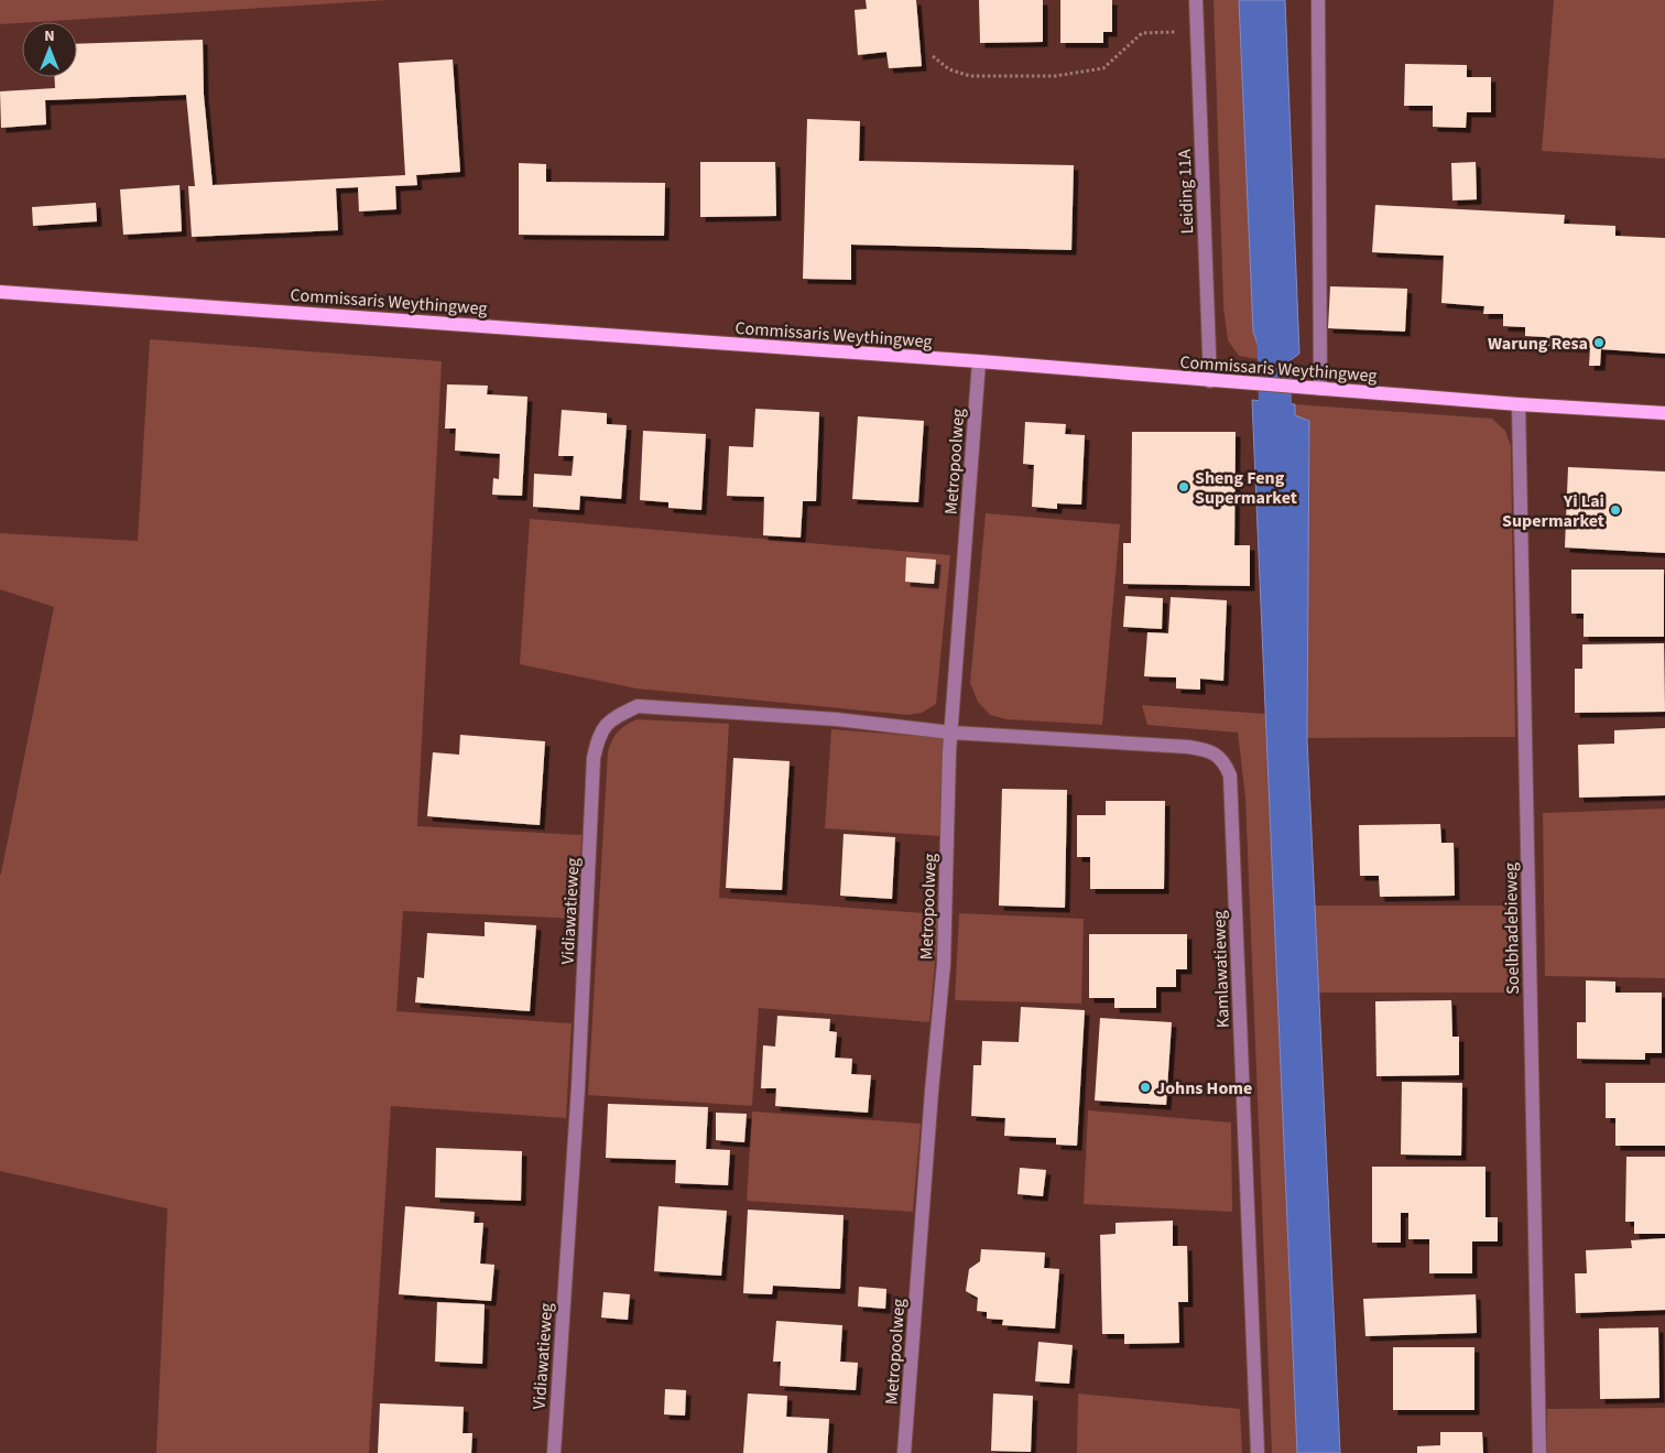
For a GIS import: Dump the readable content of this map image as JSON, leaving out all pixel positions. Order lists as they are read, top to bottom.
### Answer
{
  "streets": {
    "main road": ["Commissaris Weythingweg"],
    "street": [
      "Leiding 11A",
      "Metropoolweg",
      "Vidiawatieweg",
      "Soelbhadebieweg",
      "Kamlawatieweg"
    ]
  },
  "crossings": [
    ["Leiding 11A", "Commissaris Weythingweg"],
    ["Commissaris Weythingweg", "Metropoolweg"],
    ["Commissaris Weythingweg", "Soelbhadebieweg"],
    ["Metropoolweg", "Vidiawatieweg"],
    ["Metropoolweg", "Kamlawatieweg"],
    ["Vidiawatieweg", "Kamlawatieweg"]
  ],
  "places": [
    "Warung Resa",
    "Sheng Feng Supermarket",
    "Yi Lai Supermarket",
    "Johns Home"
  ],
  "north": "top"
}
